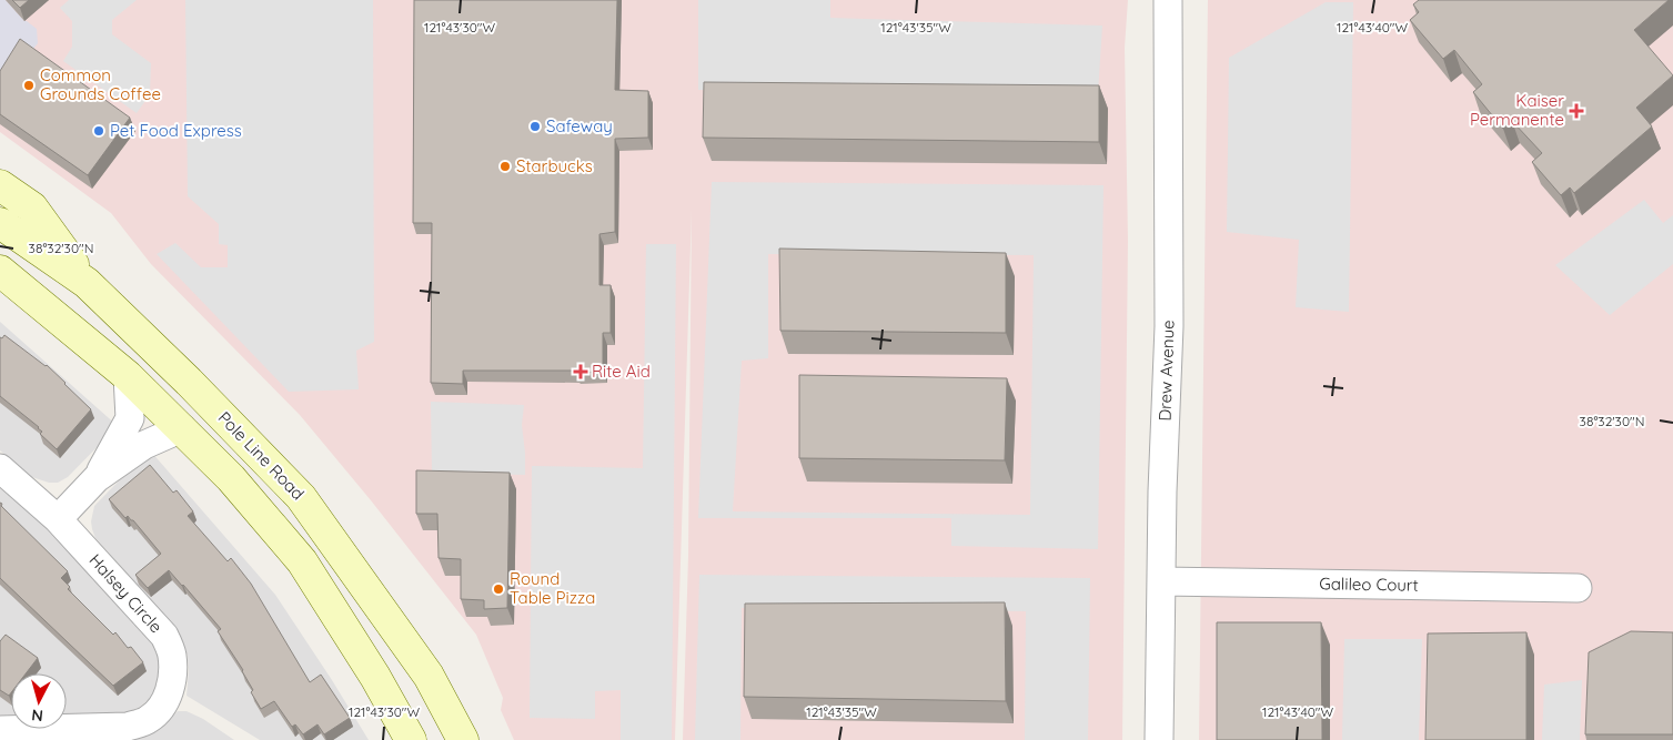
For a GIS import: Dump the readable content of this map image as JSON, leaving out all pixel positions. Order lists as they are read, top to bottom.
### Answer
{
  "streets": {
    "main road": ["Pole Line Road"],
    "street": ["Drew Avenue", "Galileo Court", "Halsey Circle"]
  },
  "crossings": [
    ["Drew Avenue", "Galileo Court"]
  ],
  "places": {
    "other": [
      "Common Grounds Coffee",
      "Safeway",
      "Pet Food Express",
      "Starbucks",
      "Round Table Pizza"
    ],
    "health": ["Kaiser Permanente", "Rite Aid"]
  },
  "north": "bottom",
  "coordinates": [
    "121°43'30\"W",
    "121°43'35\"W",
    "121°43'40\"W",
    "38°32'30\"N"
  ]
}
